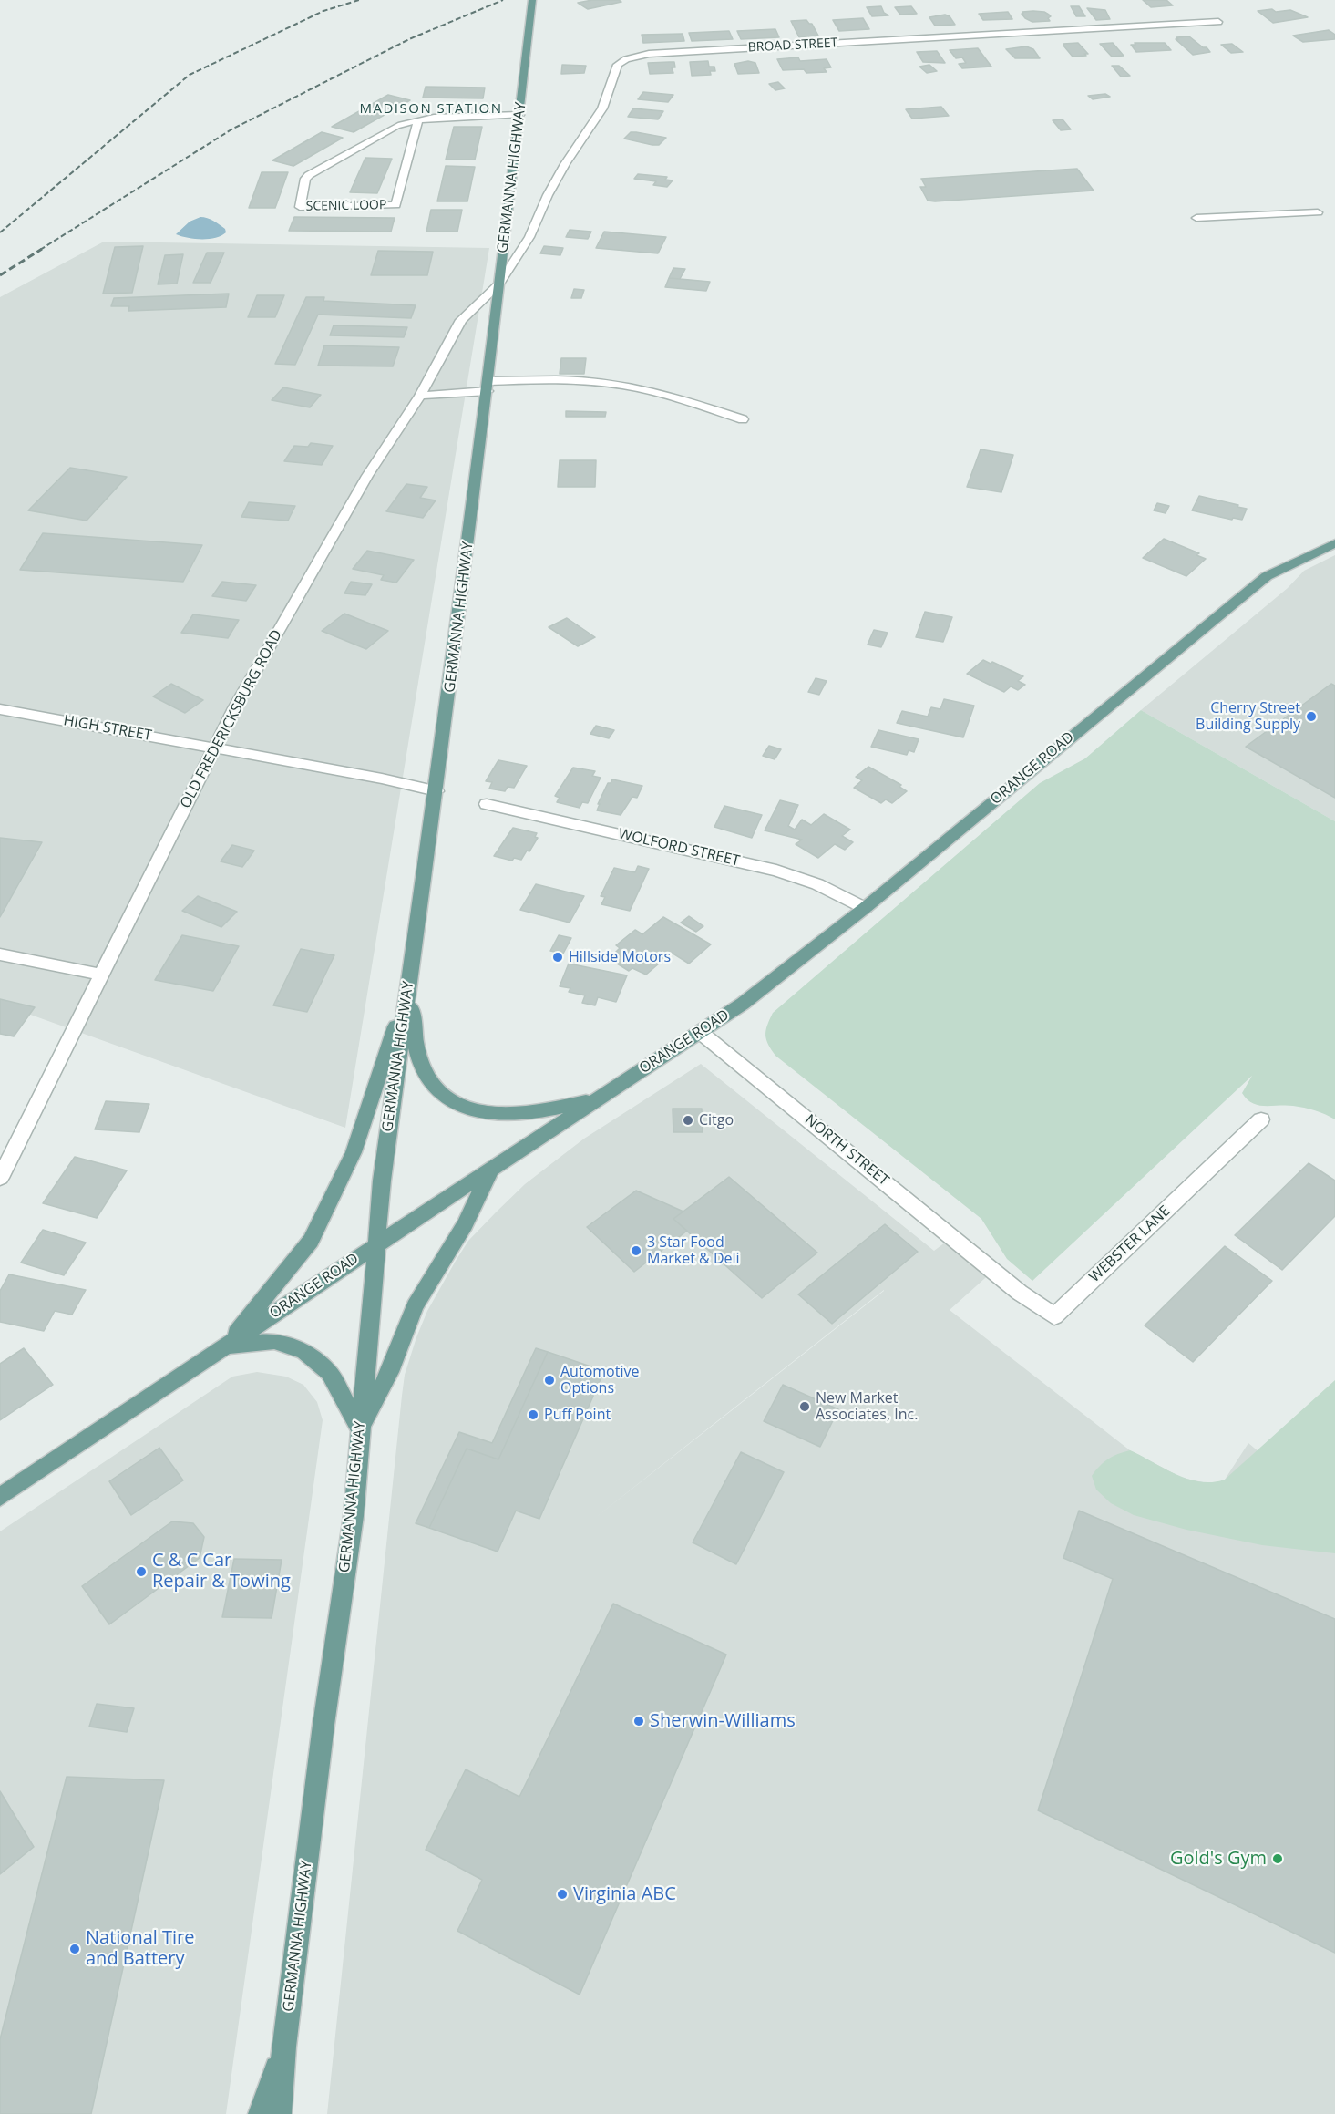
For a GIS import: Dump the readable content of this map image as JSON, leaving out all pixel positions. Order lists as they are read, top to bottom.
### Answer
{
  "streets": {
    "main road": ["GERMANNA HIGHWAY", "ORANGE ROAD"],
    "street": [
      "BROAD STREET",
      "SCENIC LOOP",
      "OLD FREDERICKSBURG ROAD",
      "HIGH STREET",
      "WOLFORD STREET",
      "NORTH STREET",
      "WEBSTER LANE"
    ]
  },
  "crossings": [
    ["BROAD STREET", "GERMANNA HIGHWAY"],
    ["BROAD STREET", "OLD FREDERICKSBURG ROAD"],
    ["GERMANNA HIGHWAY", "SCENIC LOOP"],
    ["GERMANNA HIGHWAY", "OLD FREDERICKSBURG ROAD"],
    ["GERMANNA HIGHWAY", "ORANGE ROAD"],
    ["OLD FREDERICKSBURG ROAD", "HIGH STREET"],
    ["ORANGE ROAD", "WOLFORD STREET"],
    ["ORANGE ROAD", "NORTH STREET"],
    ["NORTH STREET", "WEBSTER LANE"]
  ],
  "districts": ["MADISON STATION"],
  "places": [
    "Cherry Street Building Supply",
    "Hillside Motors",
    "Citgo",
    "3 Star Food Market & Deli",
    "Automotive Options",
    "New Market Associates, Inc.",
    "Puff Point",
    "C & C Car Repair & Towing",
    "Sherwin-Williams",
    "Gold's Gym",
    "Virginia ABC",
    "National Tire and Battery"
  ]
}
